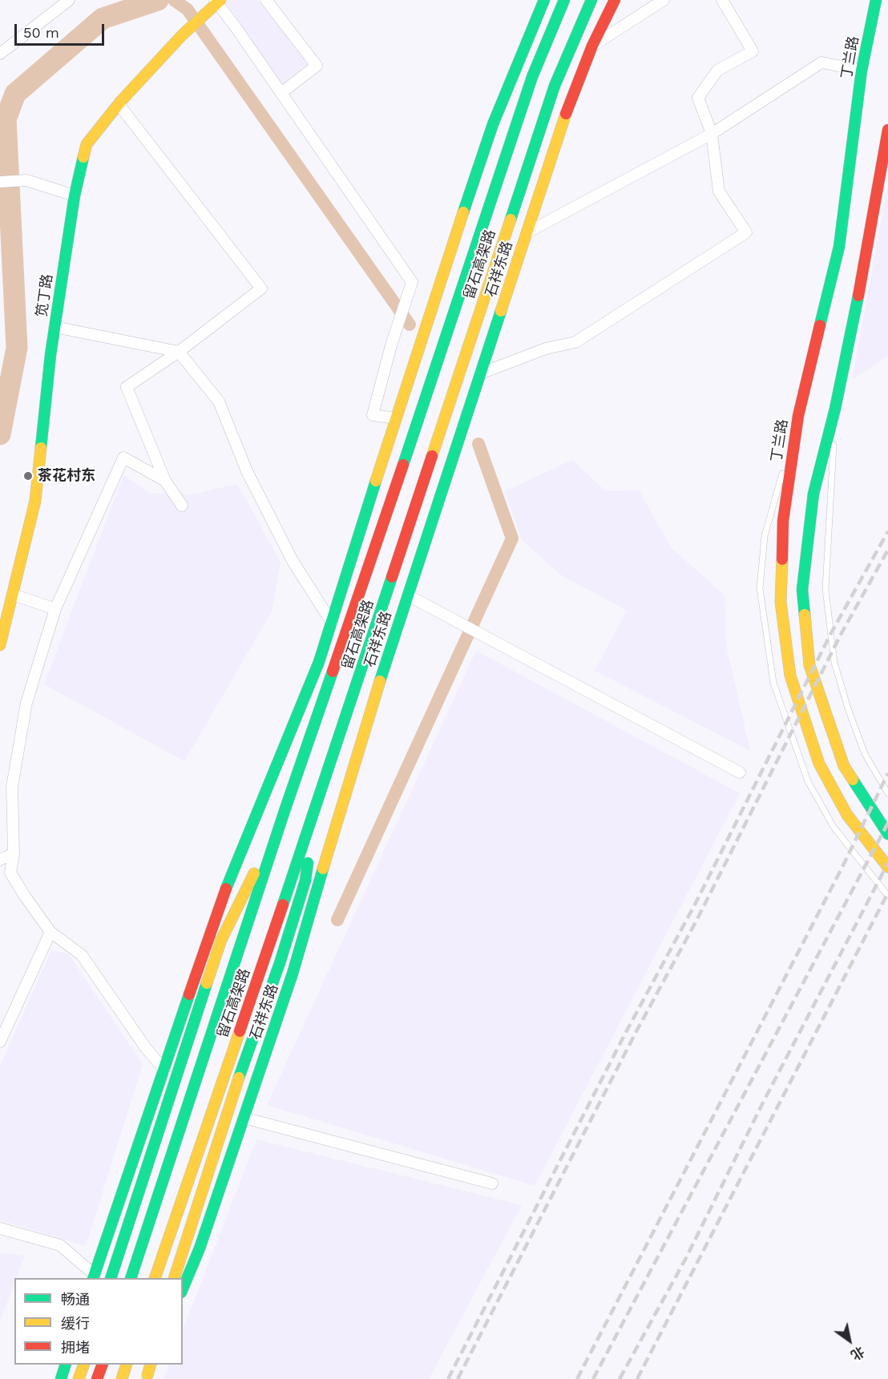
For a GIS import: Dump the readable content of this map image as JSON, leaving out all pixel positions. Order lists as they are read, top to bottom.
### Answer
{
  "streets": {
    "main road": [
      "丁兰路",
      "留石高架路",
      "石祥东路",
      "笕丁路"
    ]
  },
  "places": ["茶花村东"],
  "legend": ["畅通", "缓行", "拥堵"],
  "scale_bar": "50 m",
  "north": "bottom right"
}
